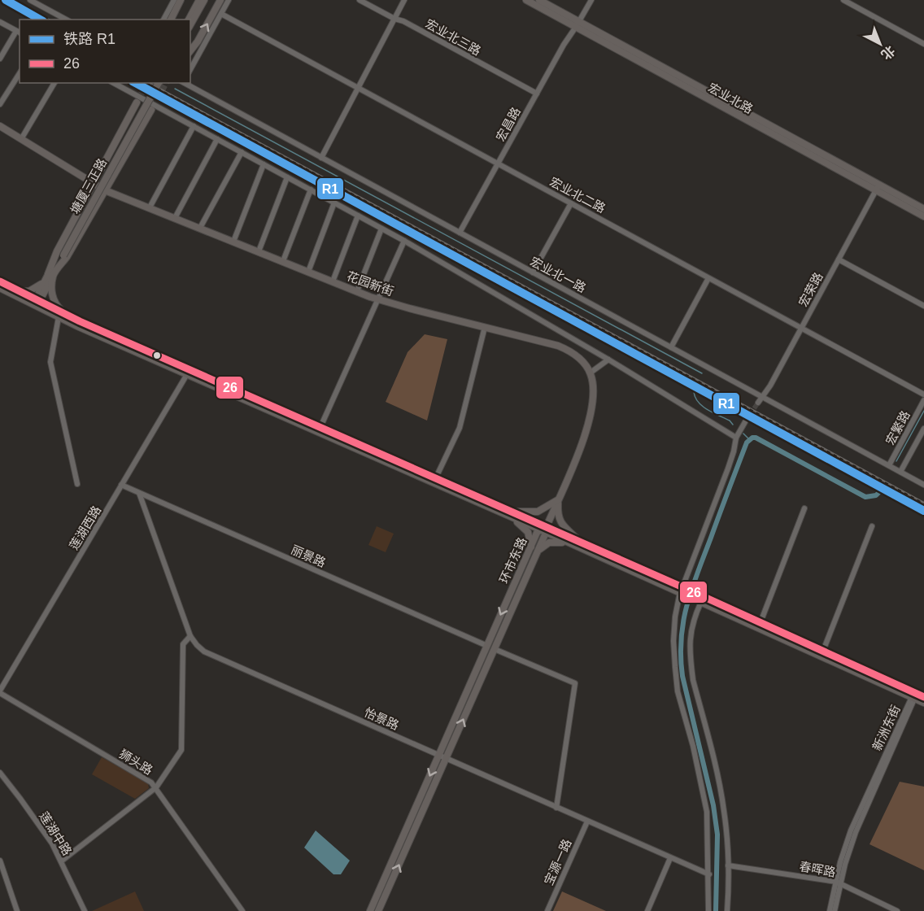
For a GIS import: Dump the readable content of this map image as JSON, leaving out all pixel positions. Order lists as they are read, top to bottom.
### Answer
{
  "streets": {
    "main road": [
      "宏业北路",
      "塘厦三正路",
      "花园新街",
      "环市东路"
    ],
    "street": [
      "宏业北三路",
      "宏昌路",
      "宏业北二路",
      "宏业北一路",
      "宏荣路",
      "宏繁路",
      "莲湖西路",
      "丽景路",
      "怡景路",
      "新洲东街",
      "狮头路",
      "莲湖中路",
      "宝源一路",
      "春晖路"
    ]
  },
  "crossings": [
    ["宏业北三路", "宏昌路"],
    ["宏业北路", "宏昌路"],
    ["宏业北路", "宏荣路"],
    ["宏昌路", "宏业北二路"],
    ["宏昌路", "宏业北一路"],
    ["宏业北二路", "宏荣路"],
    ["宏业北一路", "宏荣路"],
    ["宏业北一路", "宏繁路"],
    ["莲湖西路", "丽景路"],
    ["莲湖西路", "狮头路"],
    ["丽景路", "环市东路"],
    ["丽景路", "怡景路"],
    ["环市东路", "怡景路"],
    ["怡景路", "宝源一路"],
    ["新洲东街", "春晖路"]
  ],
  "lines": ["rail line R1", "transit line 26"],
  "legend": ["铁路 R1", "26"],
  "north": "bottom right"
}
